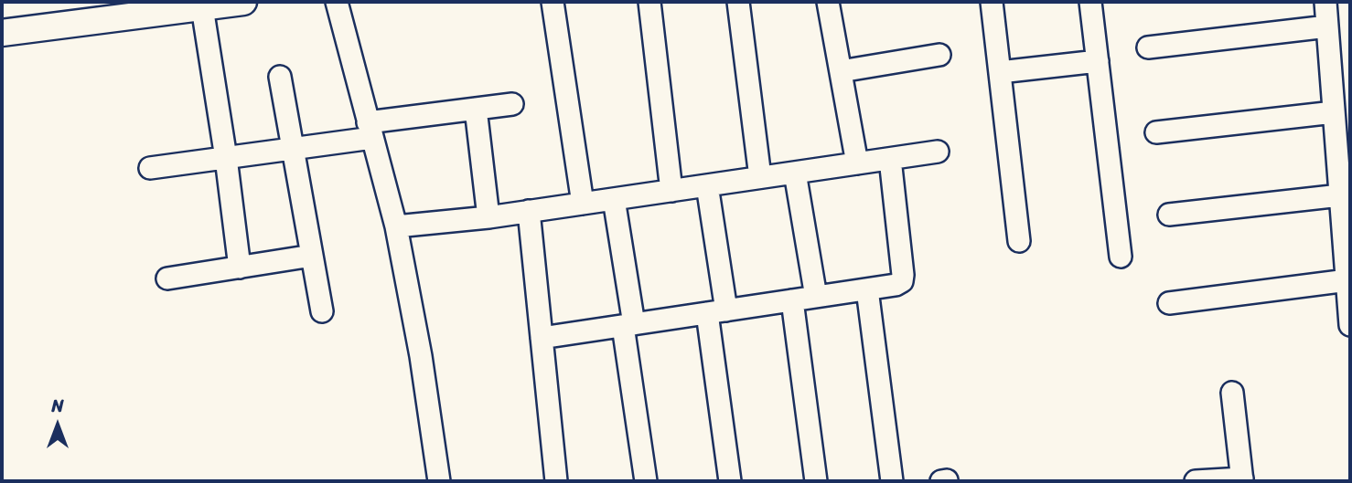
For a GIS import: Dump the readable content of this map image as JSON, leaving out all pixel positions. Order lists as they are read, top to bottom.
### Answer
{
  "north": "top"
}
